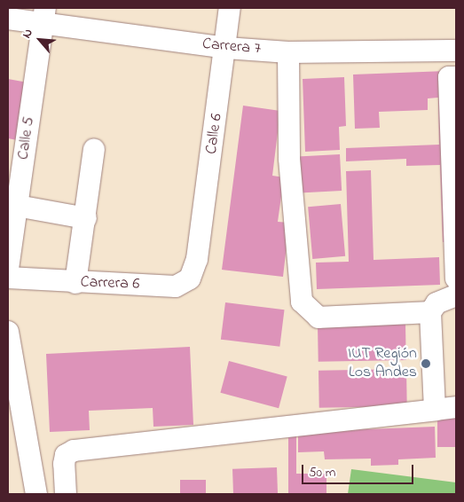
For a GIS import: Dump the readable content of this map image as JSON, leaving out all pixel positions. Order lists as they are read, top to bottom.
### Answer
{
  "streets": {
    "street": [
      "Carrera 7",
      "Calle 6",
      "Calle 5",
      "Carrera 6"
    ]
  },
  "crossings": [
    ["Carrera 7", "Calle 6"],
    ["Carrera 7", "Calle 5"],
    ["Calle 6", "Carrera 6"]
  ],
  "places": ["IUT Región Los Andes"],
  "scale_bar": "50 m",
  "north": "top left"
}
